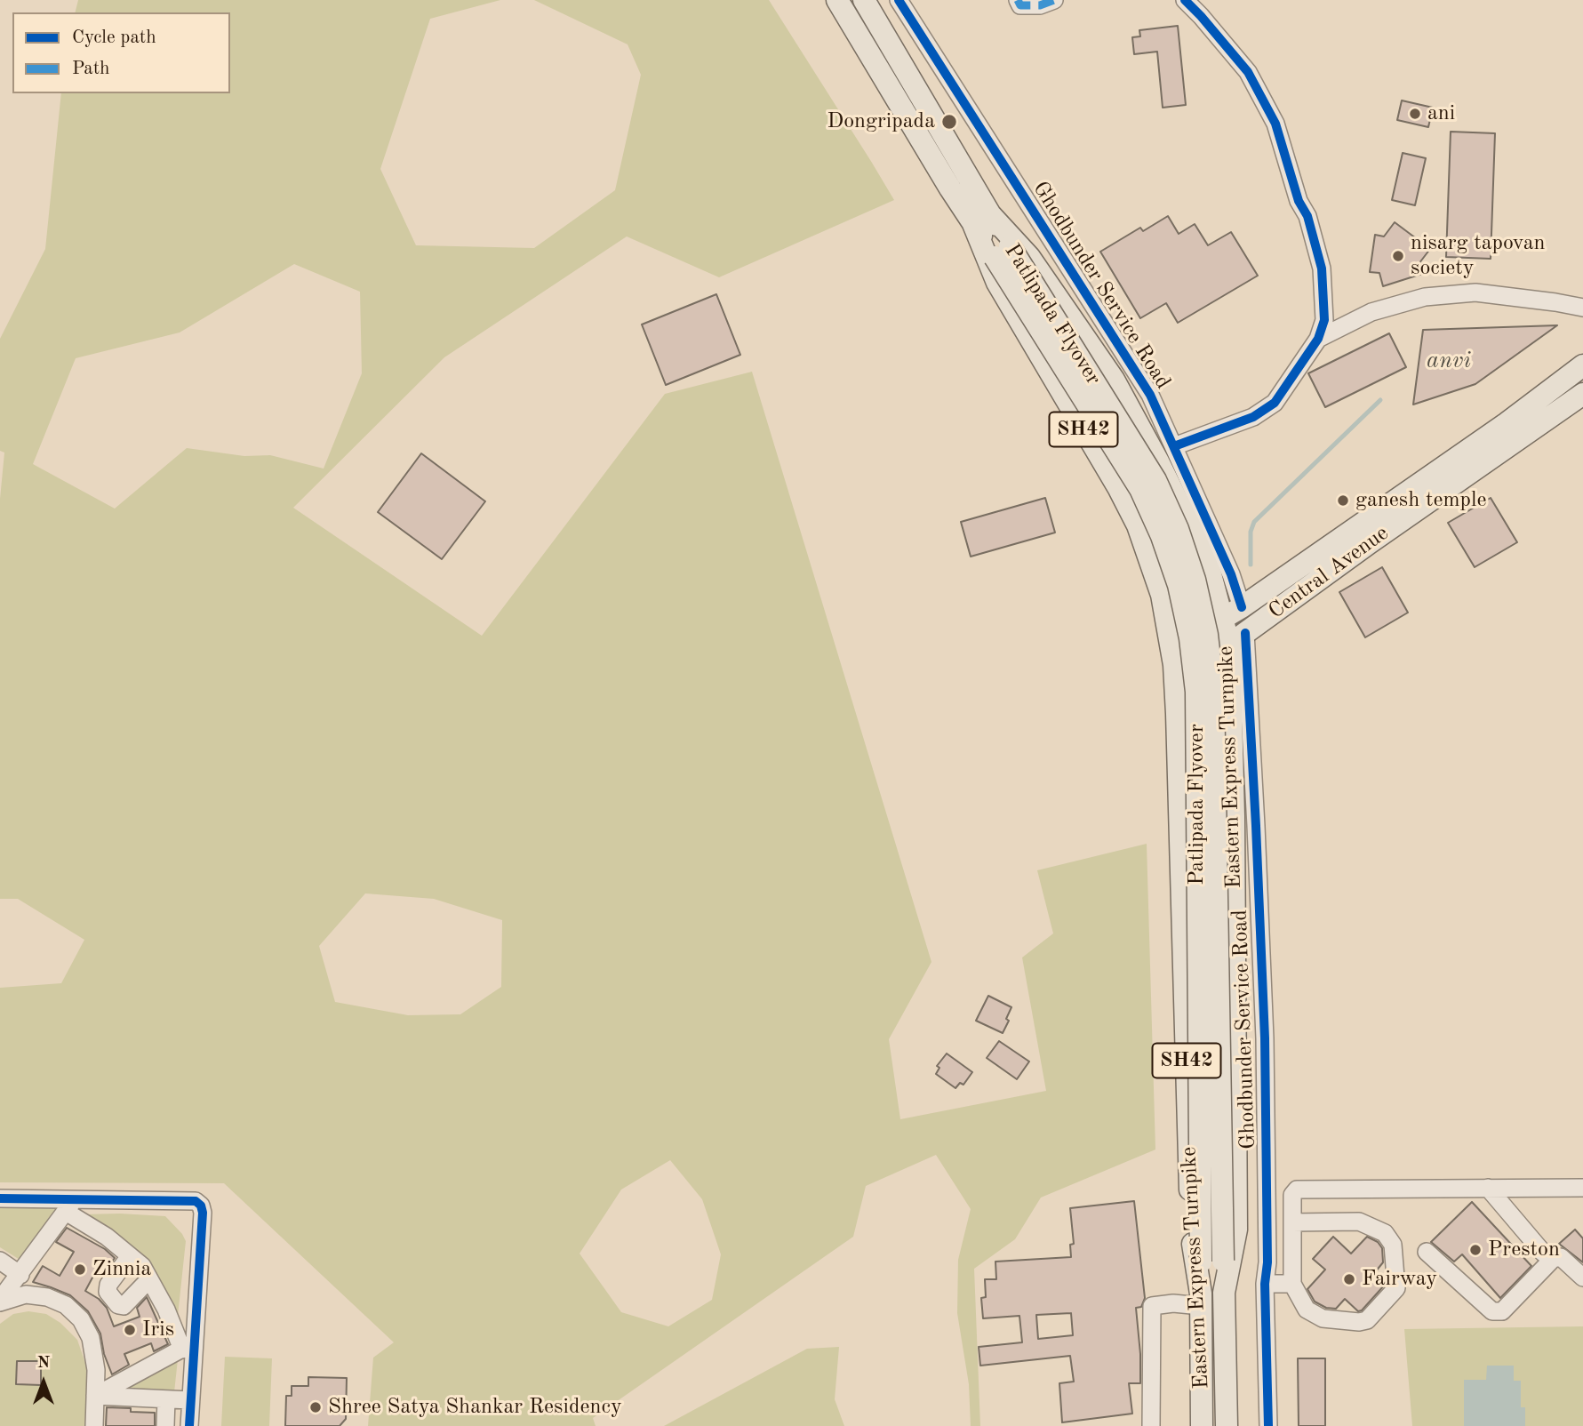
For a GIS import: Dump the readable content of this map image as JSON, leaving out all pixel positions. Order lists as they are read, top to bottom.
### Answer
{
  "streets": {
    "main road": [
      "Patlipada Flyover",
      "SH42",
      "Central Avenue",
      "Eastern Express Turnpike"
    ],
    "street": ["Ghodbunder Service Road"]
  },
  "crossings": [
    ["Ghodbunder Service Road", "Central Avenue"],
    ["Ghodbunder Service Road", "Eastern Express Turnpike"],
    ["Patlipada Flyover", "SH42"],
    ["Patlipada Flyover", "Eastern Express Turnpike"],
    ["SH42", "Eastern Express Turnpike"],
    ["Central Avenue", "Eastern Express Turnpike"]
  ],
  "water": ["anvi"],
  "places": [
    "ani",
    "Dongripada",
    "nisarg tapovan society",
    "ganesh temple",
    "Preston",
    "Zinnia",
    "Fairway",
    "Iris",
    "Shree Satya Shankar Residency"
  ],
  "legend": ["Cycle path", "Path"],
  "north": "top"
}
